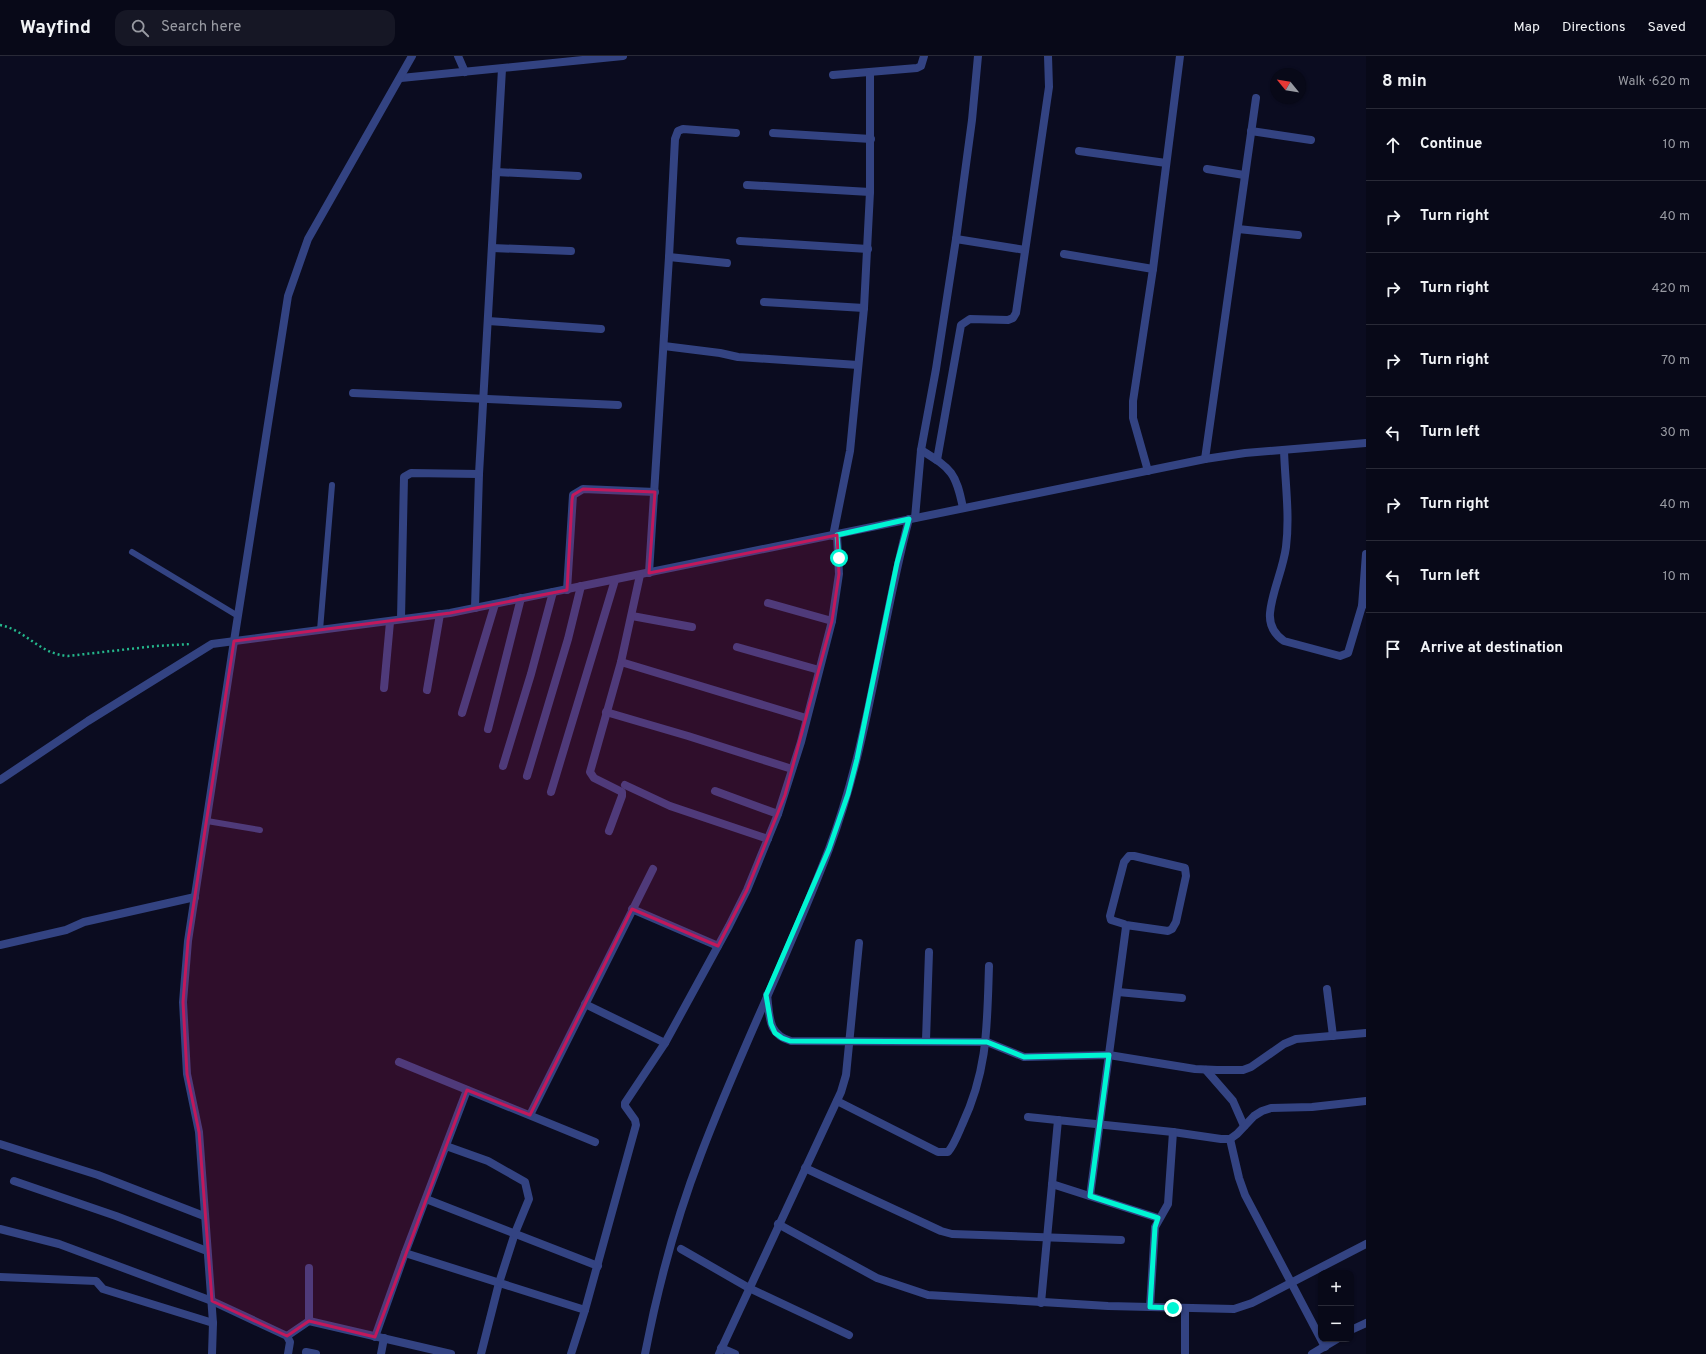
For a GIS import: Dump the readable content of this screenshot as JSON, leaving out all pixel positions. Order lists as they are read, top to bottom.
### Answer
{
  "north": "top left",
  "page": {
    "header": "Wayfind",
    "search": "Search here",
    "nav": ["Map", "Directions", "Saved"],
    "heading": ["8 min", "Walk · 620 m"],
    "list": [
      ["Continue", "10 m"],
      ["Turn right", "40 m"],
      ["Turn right", "420 m"],
      ["Turn right", "70 m"],
      ["Turn left", "30 m"],
      ["Turn right", "40 m"],
      ["Turn left", "10 m"],
      "Arrive at destination"
    ],
    "map_buttons": ["+", "−"]
  }
}
